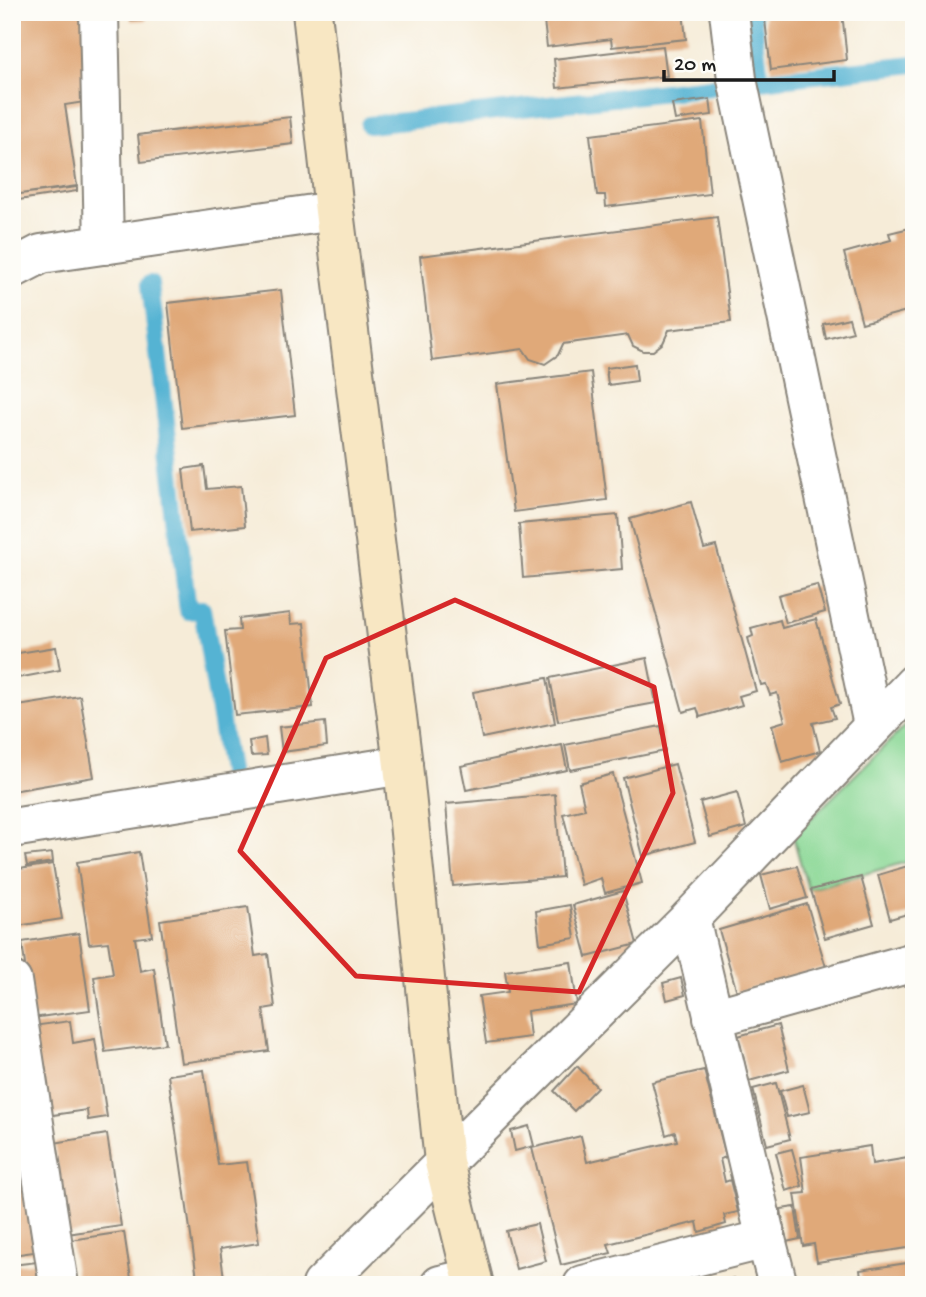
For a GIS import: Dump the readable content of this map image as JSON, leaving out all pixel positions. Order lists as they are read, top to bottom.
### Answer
{
  "scale_bar": "20 m"
}
